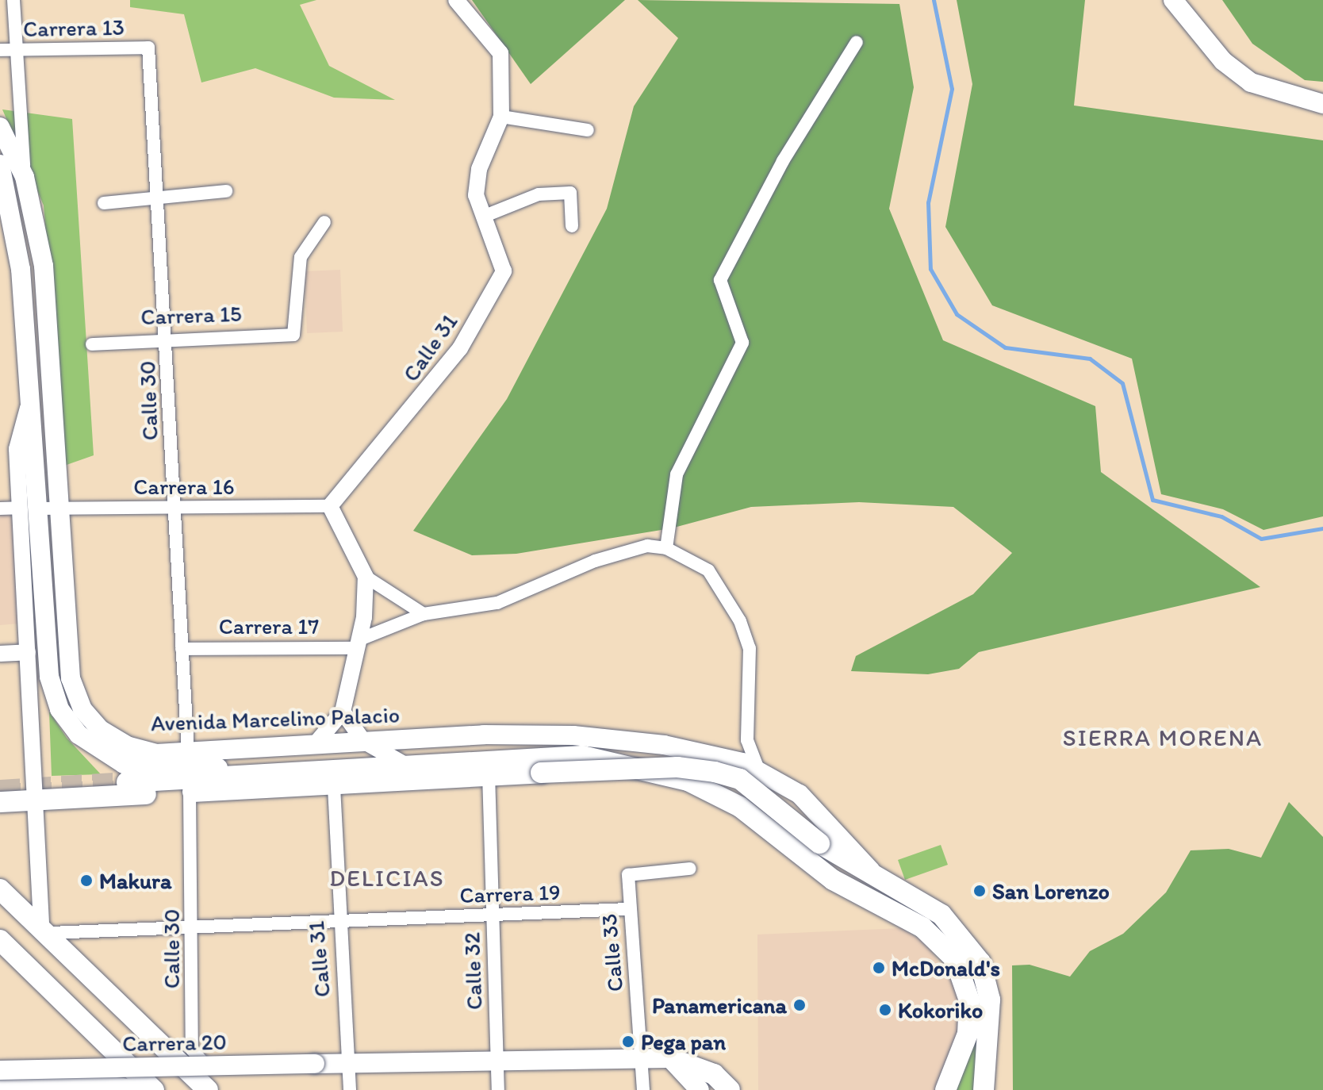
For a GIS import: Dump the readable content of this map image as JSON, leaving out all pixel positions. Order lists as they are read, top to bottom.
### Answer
{
  "streets": {
    "main road": ["Avenida Marcelino Palacio", "Carrera 20"],
    "street": [
      "Carrera 13",
      "Carrera 15",
      "Calle 31",
      "Calle 30",
      "Carrera 16",
      "Carrera 17",
      "Carrera 19",
      "Calle 33",
      "Calle 32"
    ]
  },
  "crossings": [
    ["Carrera 13", "Calle 30"],
    ["Carrera 15", "Calle 30"],
    ["Calle 31", "Carrera 16"],
    ["Calle 31", "Avenida Marcelino Palacio"],
    ["Calle 31", "Carrera 19"],
    ["Calle 31", "Carrera 20"],
    ["Calle 30", "Carrera 16"],
    ["Calle 30", "Carrera 17"],
    ["Calle 30", "Avenida Marcelino Palacio"],
    ["Calle 30", "Carrera 19"],
    ["Calle 30", "Carrera 20"],
    ["Carrera 16", "Avenida Marcelino Palacio"],
    ["Avenida Marcelino Palacio", "Calle 32"],
    ["Carrera 19", "Calle 33"],
    ["Carrera 19", "Calle 32"],
    ["Calle 33", "Carrera 20"],
    ["Calle 32", "Carrera 20"]
  ],
  "districts": ["SIERRA MORENA", "DELICIAS"],
  "places": [
    "Makura",
    "San Lorenzo",
    "McDonald's",
    "Panamericana",
    "Kokoriko",
    "Pega pan"
  ]
}
